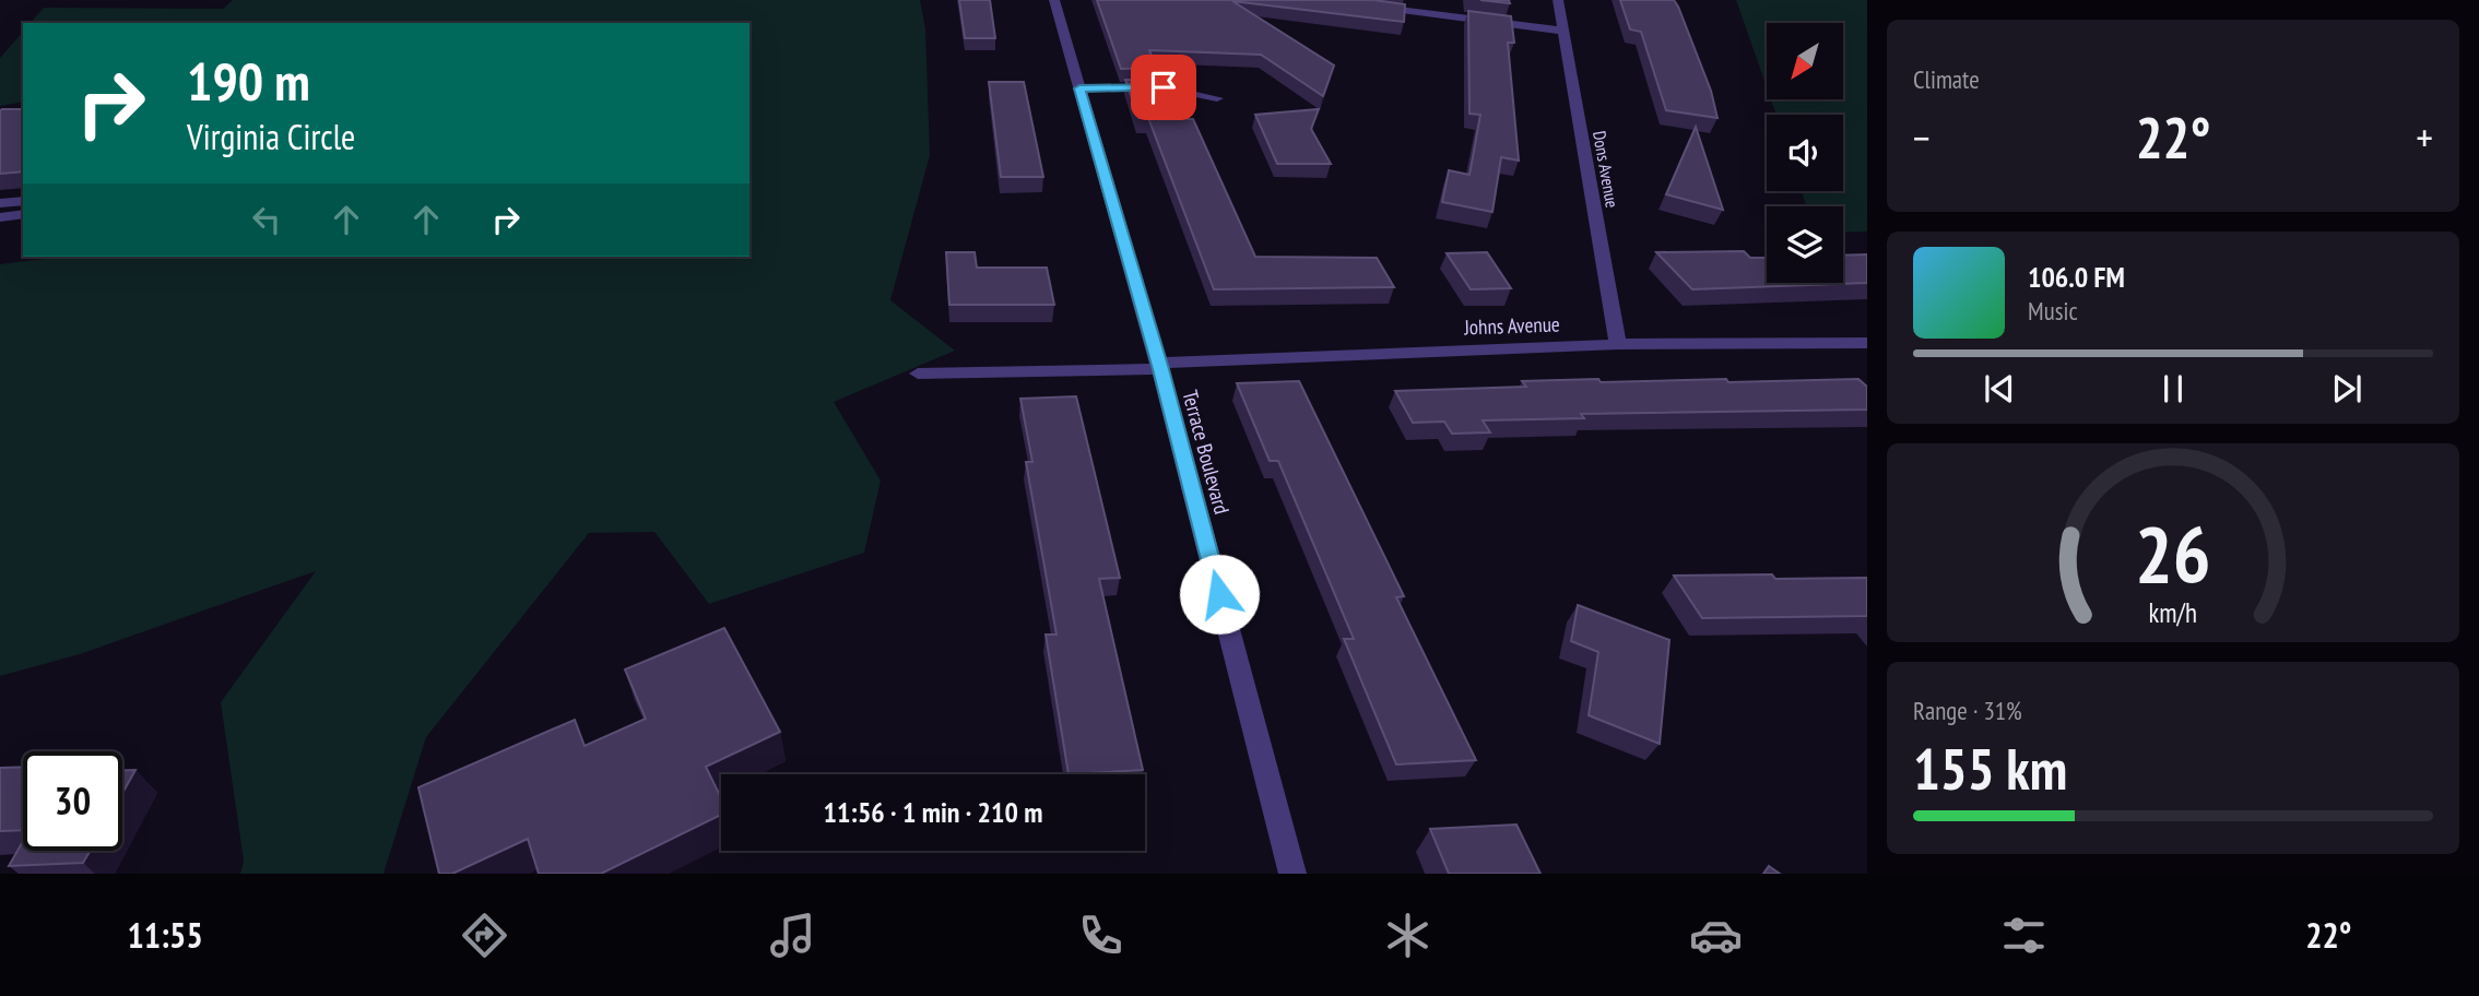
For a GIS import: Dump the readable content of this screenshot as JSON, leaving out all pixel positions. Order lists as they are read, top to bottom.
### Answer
{
  "streets": {
    "street": ["Dons Avenue", "Johns Avenue", "Terrace Boulevard"]
  },
  "crossings": [
    ["Dons Avenue", "Johns Avenue"],
    ["Johns Avenue", "Terrace Boulevard"]
  ],
  "north": "bottom left",
  "page": {
    "tile": [
      "Climate",
      ["Range · 31%", "155 km"]
    ],
    "turn": ["190 m", "Virginia Circle"],
    "heat": ["−", "22°", "+"],
    "song": ["106.0 FM", "Music"],
    "limit": "30",
    "trip": "11:56 · 1 min · 210 m",
    "tabs": ["11:55", "22°"],
    "gauge": ["26", "km/h"]
  }
}
